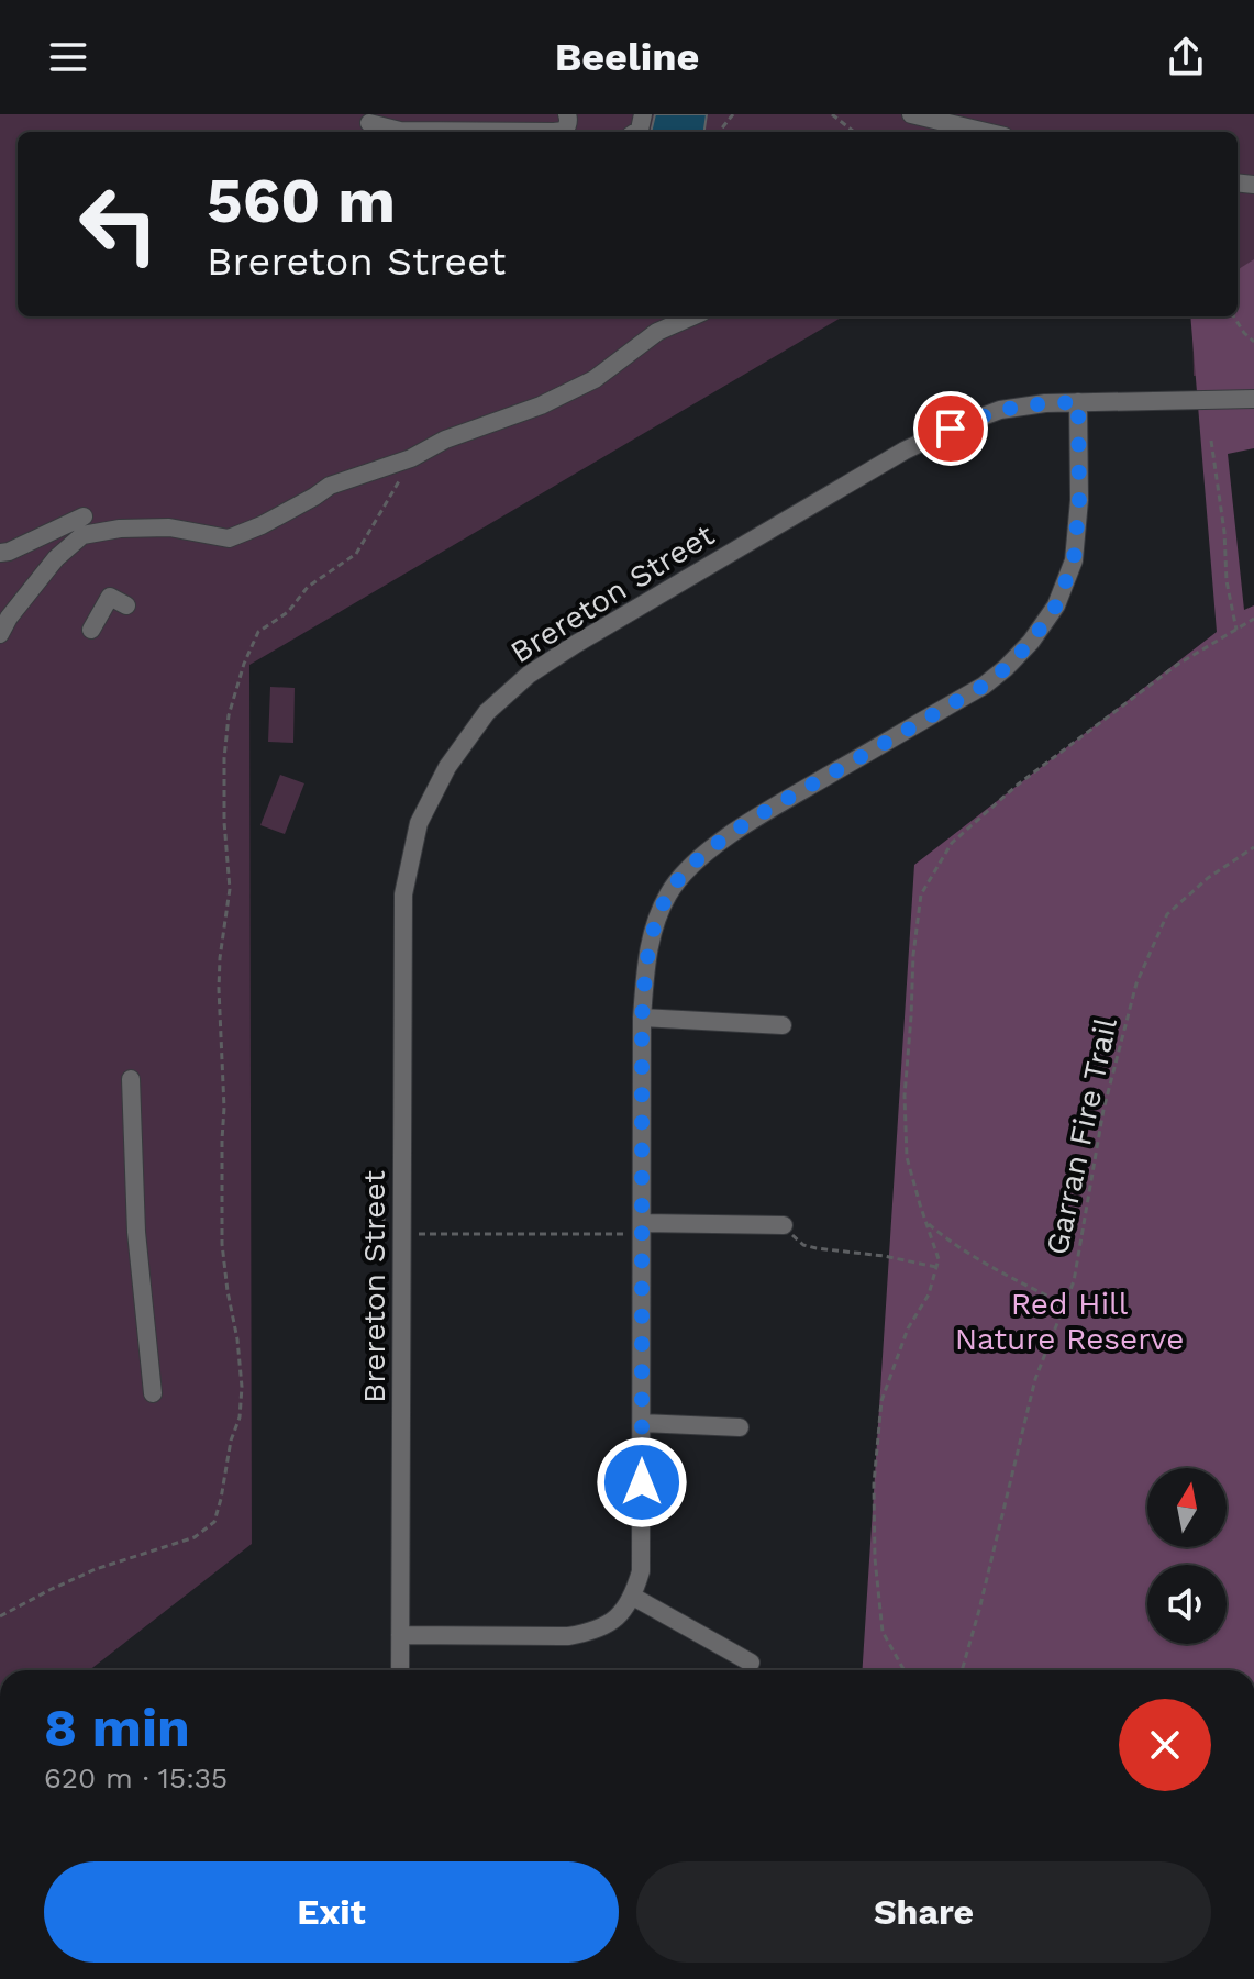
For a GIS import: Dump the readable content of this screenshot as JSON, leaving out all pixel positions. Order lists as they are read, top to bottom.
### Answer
{
  "streets": {
    "street": ["Brereton Street"],
    "path": ["Garran Fire Trail"]
  },
  "parks": ["Red Hill Nature Reserve"],
  "north": "top",
  "page": {
    "header": "Beeline",
    "turn": ["560 m", "Brereton Street"],
    "heading": ["8 min", "620 m · 15:35"],
    "buttons": ["Exit", "Share"]
  }
}
